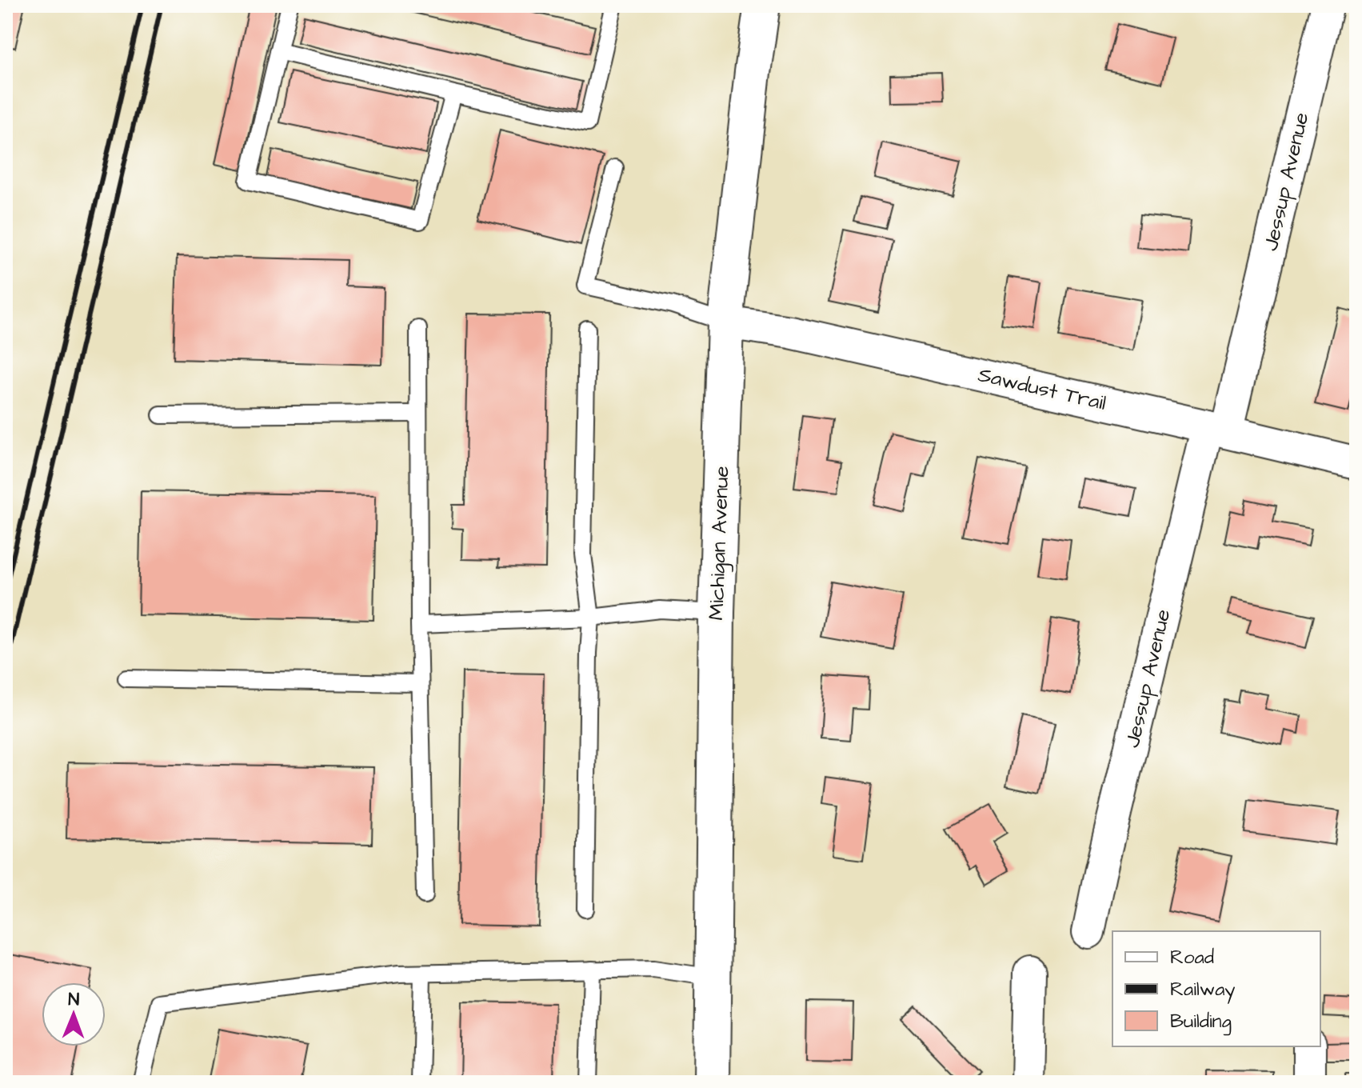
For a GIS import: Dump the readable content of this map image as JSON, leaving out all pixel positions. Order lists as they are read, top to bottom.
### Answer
{
  "streets": {
    "main road": ["Michigan Avenue"],
    "street": ["Jessup Avenue", "Sawdust Trail"]
  },
  "crossings": [
    ["Jessup Avenue", "Sawdust Trail"],
    ["Sawdust Trail", "Michigan Avenue"]
  ],
  "legend": ["Road", "Railway", "Building"],
  "north": "top"
}
